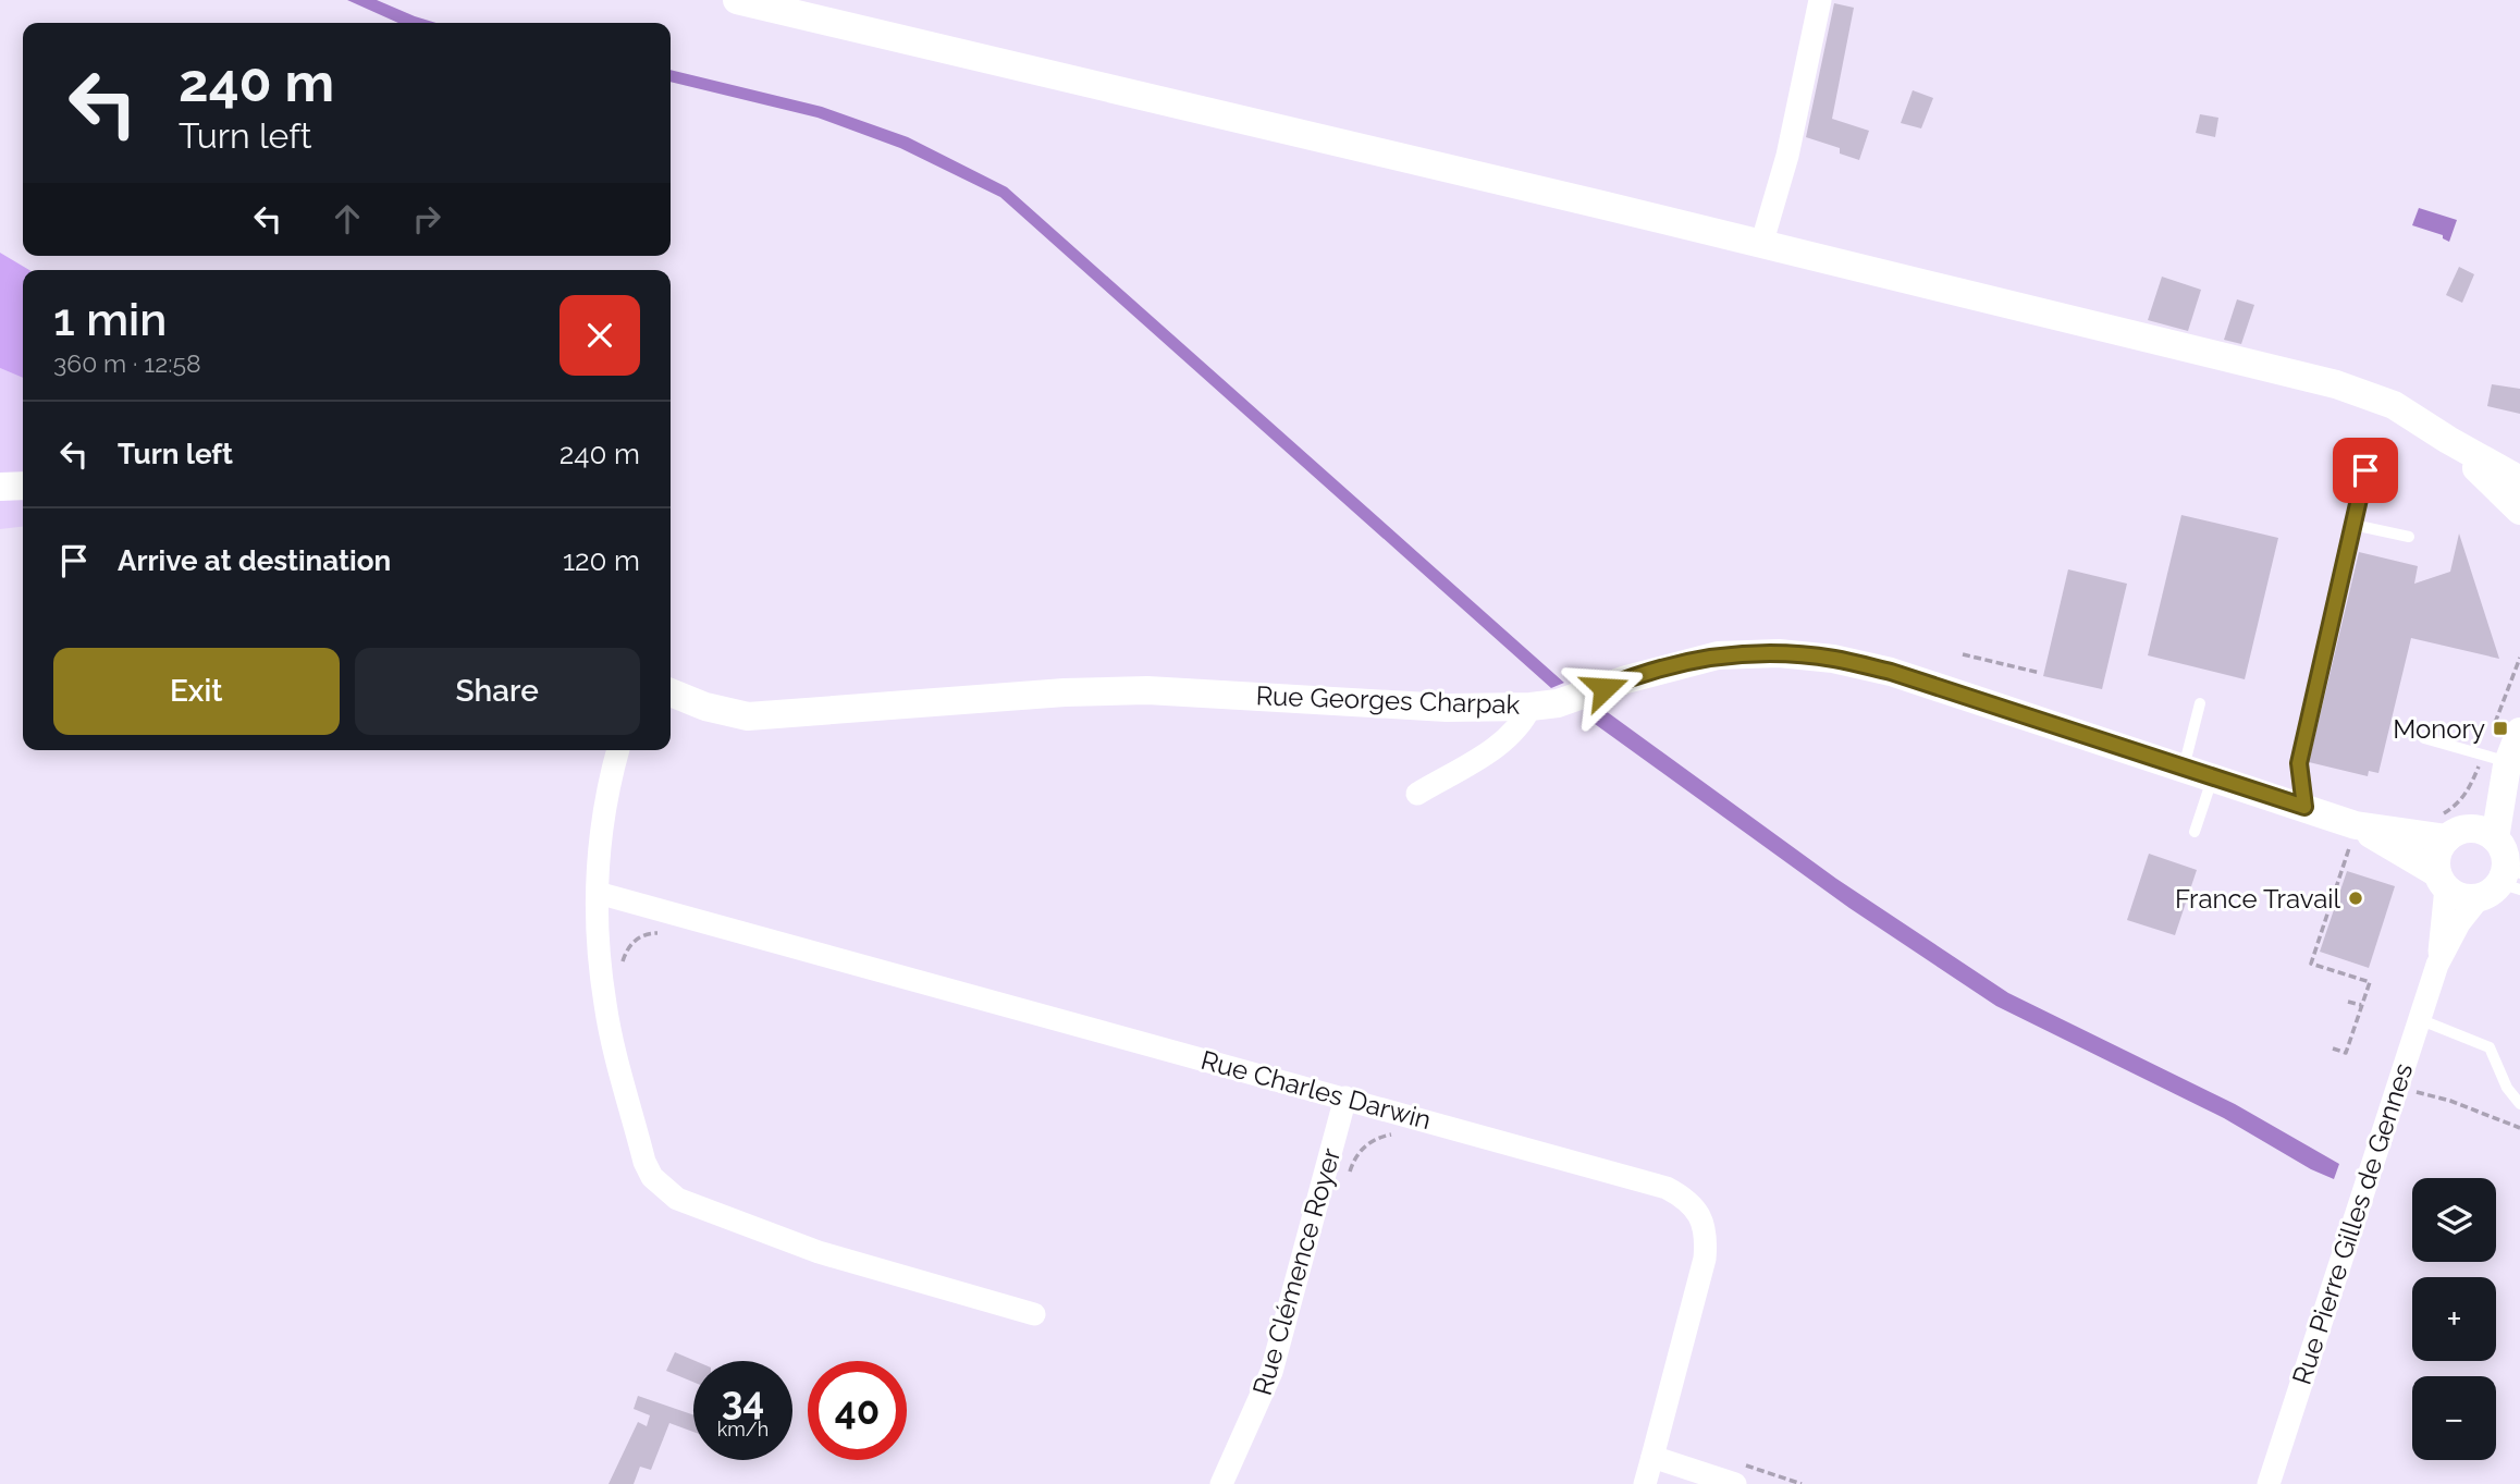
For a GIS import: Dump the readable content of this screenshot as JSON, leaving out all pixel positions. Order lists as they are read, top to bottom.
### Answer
{
  "streets": {
    "street": [
      "Rue Georges Charpak",
      "Rue Charles Darwin",
      "Rue Pierre Gilles de Gennes",
      "Rue Clémence Royer"
    ]
  },
  "crossings": [
    ["Rue Georges Charpak", "Rue Pierre Gilles de Gennes"],
    ["Rue Charles Darwin", "Rue Clémence Royer"]
  ],
  "places": {
    "transit": ["Monory"],
    "other": ["France Travail"]
  },
  "page": {
    "turn": ["240 m", "Turn left"],
    "heading": ["1 min", "360 m · 12:58"],
    "list": [
      {
        "name": "Turn left",
        "value": "240 m"
      },
      {
        "name": "Arrive at destination",
        "value": "120 m"
      }
    ],
    "buttons": ["Exit", "Share"],
    "map_buttons": ["+", "−"],
    "speed": "34 km/h",
    "limit": "40"
  }
}
